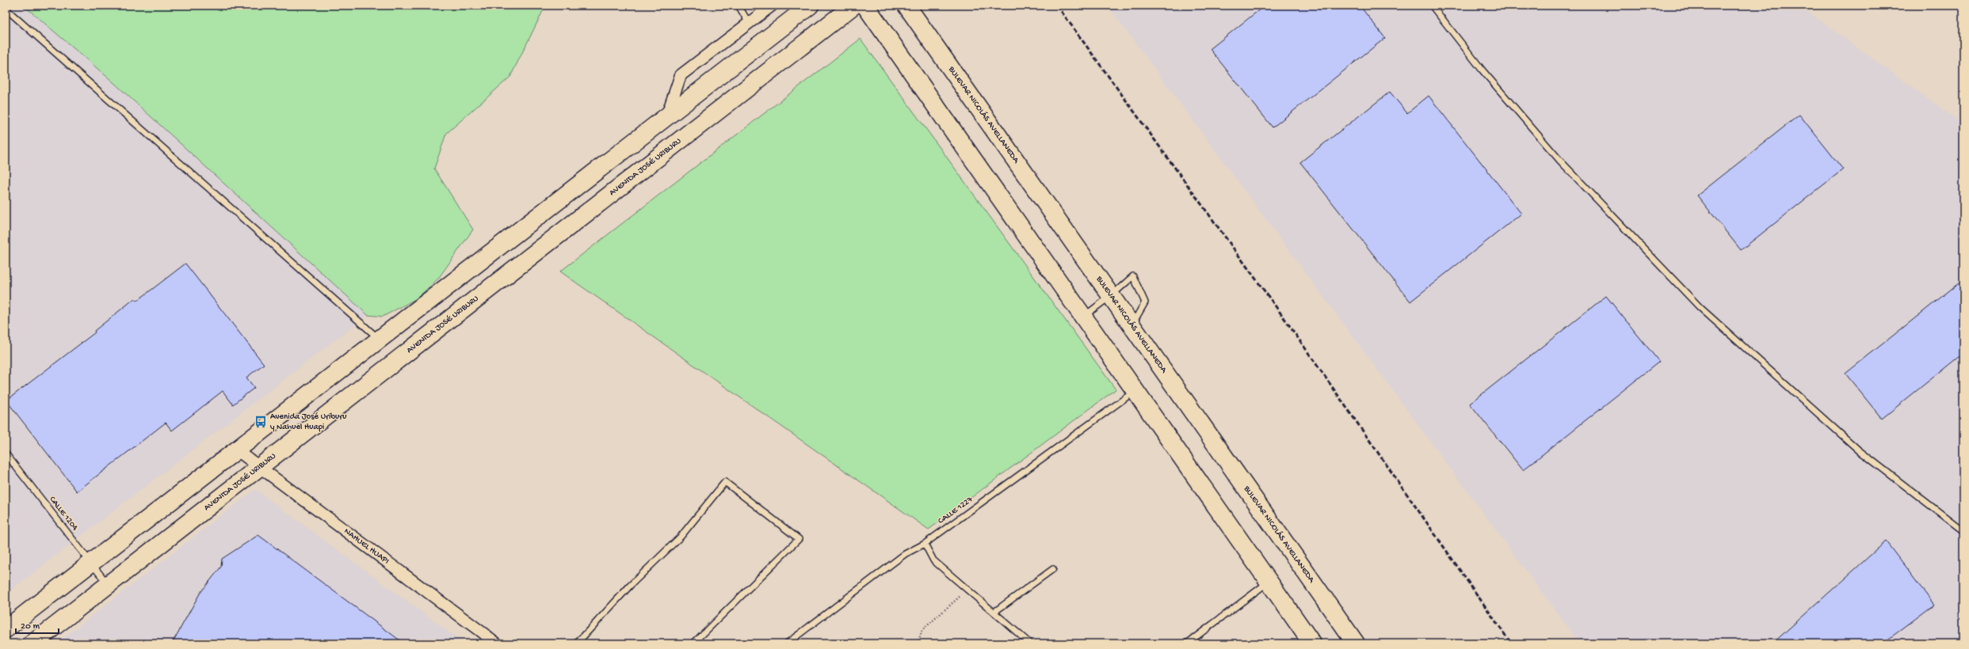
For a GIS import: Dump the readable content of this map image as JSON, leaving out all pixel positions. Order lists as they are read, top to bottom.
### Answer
{
  "streets": {
    "main road": ["BULEVAR NICOLÁS AVELLANEDA", "AVENIDA JOSÉ URIBURU"],
    "street": ["NAHUEL HUAPI"],
    "lane": ["CALLE 1227", "CALLE 1204"]
  },
  "crossings": [
    ["AVENIDA JOSÉ URIBURU", "CALLE 1204"],
    ["AVENIDA JOSÉ URIBURU", "NAHUEL HUAPI"]
  ],
  "places": {
    "bus stop": ["Avenida José Uriburu y Nahuel Huapi"]
  },
  "scale_bar": "20 m"
}
